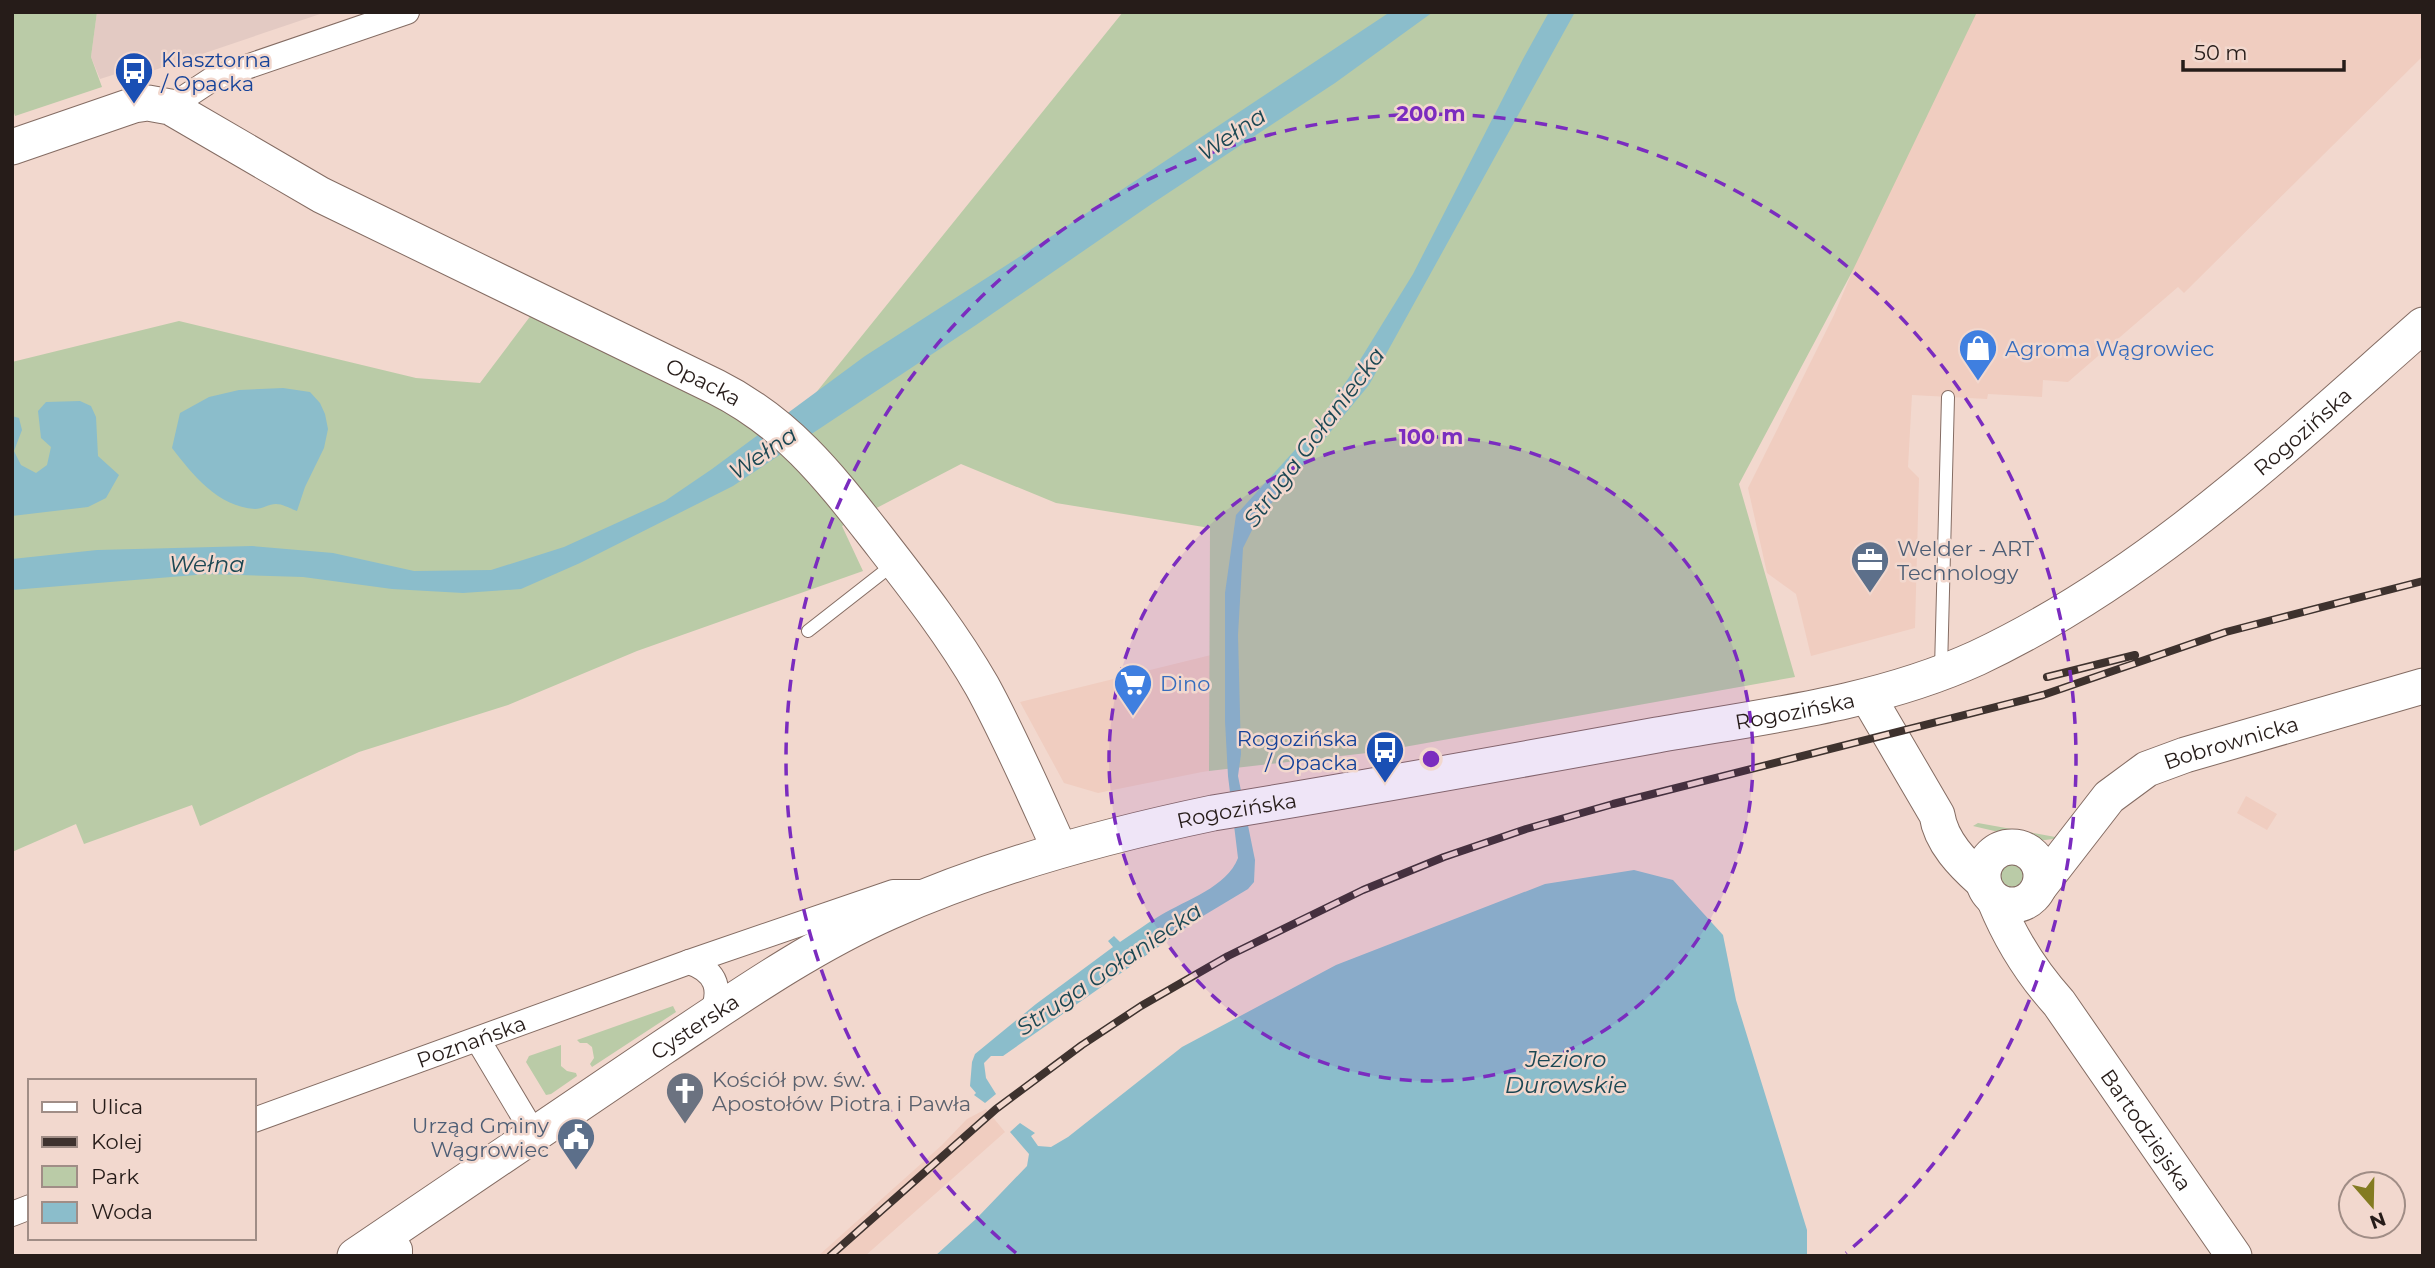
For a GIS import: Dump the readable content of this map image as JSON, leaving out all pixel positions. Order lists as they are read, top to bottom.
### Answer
{
  "streets": {
    "street": [
      "Opacka",
      "Rogozińska",
      "Bobrownicka",
      "Cysterska",
      "Poznańska",
      "Bartodziejska"
    ]
  },
  "crossings": [
    ["Opacka", "Rogozińska"],
    ["Opacka", "Cysterska"],
    ["Rogozińska", "Cysterska"],
    ["Rogozińska", "Bartodziejska"],
    ["Bobrownicka", "Bartodziejska"],
    ["Cysterska", "Poznańska"]
  ],
  "water": ["Wełna", "Struga Gołaniecka", "Jezioro Durowskie"],
  "places": {
    "bus stop": ["Klasztorna / Opacka", "Rogozińska / Opacka"],
    "shop": ["Agroma Wągrowiec"],
    "office": ["Welder - ART Technology"],
    "supermarket": ["Dino"],
    "church": ["Kościół pw. św. Apostołów Piotra i Pawła"],
    "public building": ["Urząd Gminy Wągrowiec"]
  },
  "legend": [
    "Ulica",
    "Kolej",
    "Park",
    "Woda"
  ],
  "scale_bar": "50 m",
  "north": "bottom",
  "rings": ["200 m", "100 m"]
}
